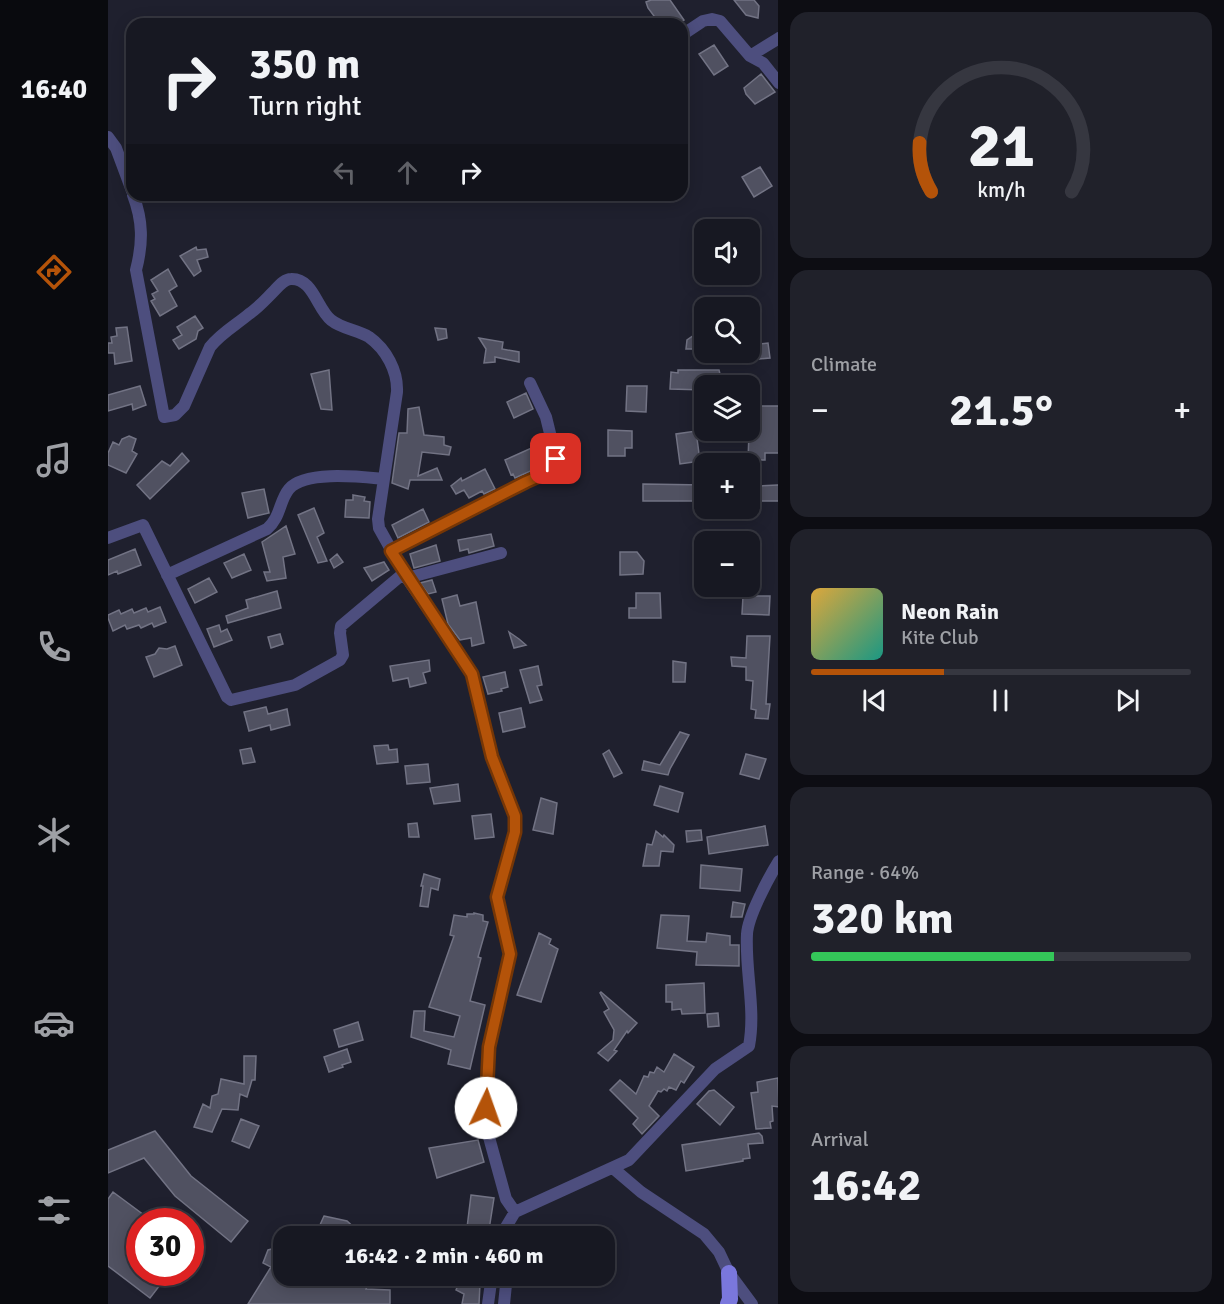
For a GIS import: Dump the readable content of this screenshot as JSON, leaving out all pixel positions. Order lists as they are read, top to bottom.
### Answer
{
  "page": {
    "tabs": "16:40",
    "turn": ["350 m", "Turn right"],
    "map_buttons": ["+", "−"],
    "tile": [
      "Climate",
      ["Range · 64%", "320 km"],
      ["Arrival", "16:42"]
    ],
    "heat": ["−", "21.5°", "+"],
    "song": ["Neon Rain", "Kite Club"],
    "limit": "30",
    "trip": "16:42 · 2 min · 460 m",
    "gauge": ["21", "km/h"]
  }
}
